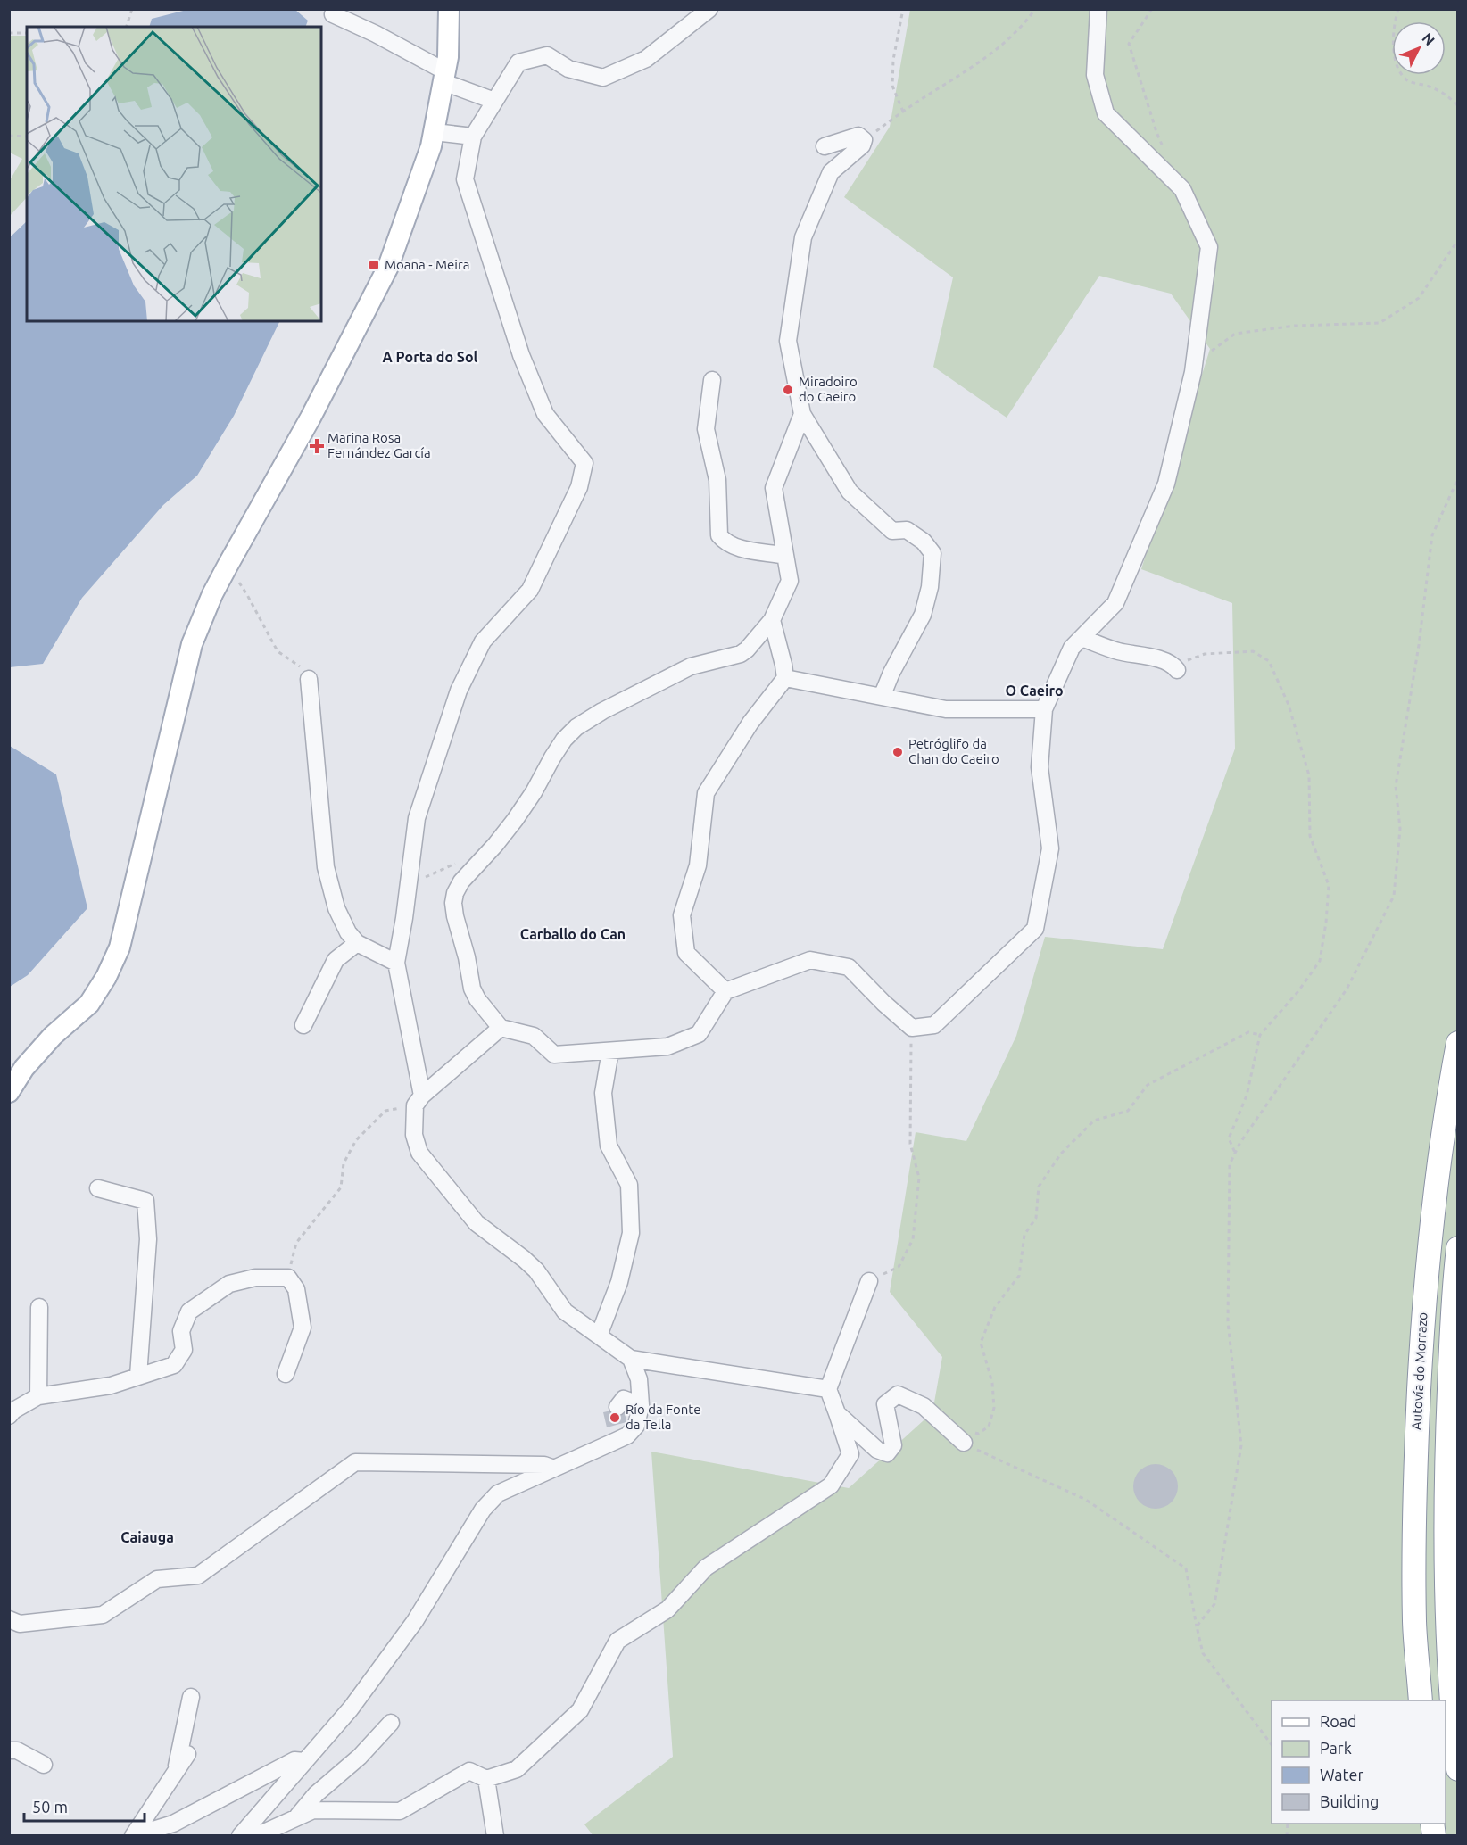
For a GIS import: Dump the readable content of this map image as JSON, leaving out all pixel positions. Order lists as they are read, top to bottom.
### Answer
{
  "streets": {
    "highway": ["Autovía do Morrazo"]
  },
  "districts": [
    "A Porta do Sol",
    "O Caeiro",
    "Carballo do Can",
    "Caiauga"
  ],
  "places": {
    "transit": ["Moaña - Meira"],
    "other": ["Miradoiro do Caeiro", "Petróglifo da Chan do Caeiro", "Río da Fonte da Tella"],
    "health": ["Marina Rosa Fernández García"]
  },
  "legend": [
    "Road",
    "Park",
    "Water",
    "Building"
  ],
  "scale_bar": "50 m",
  "north": "top right"
}
